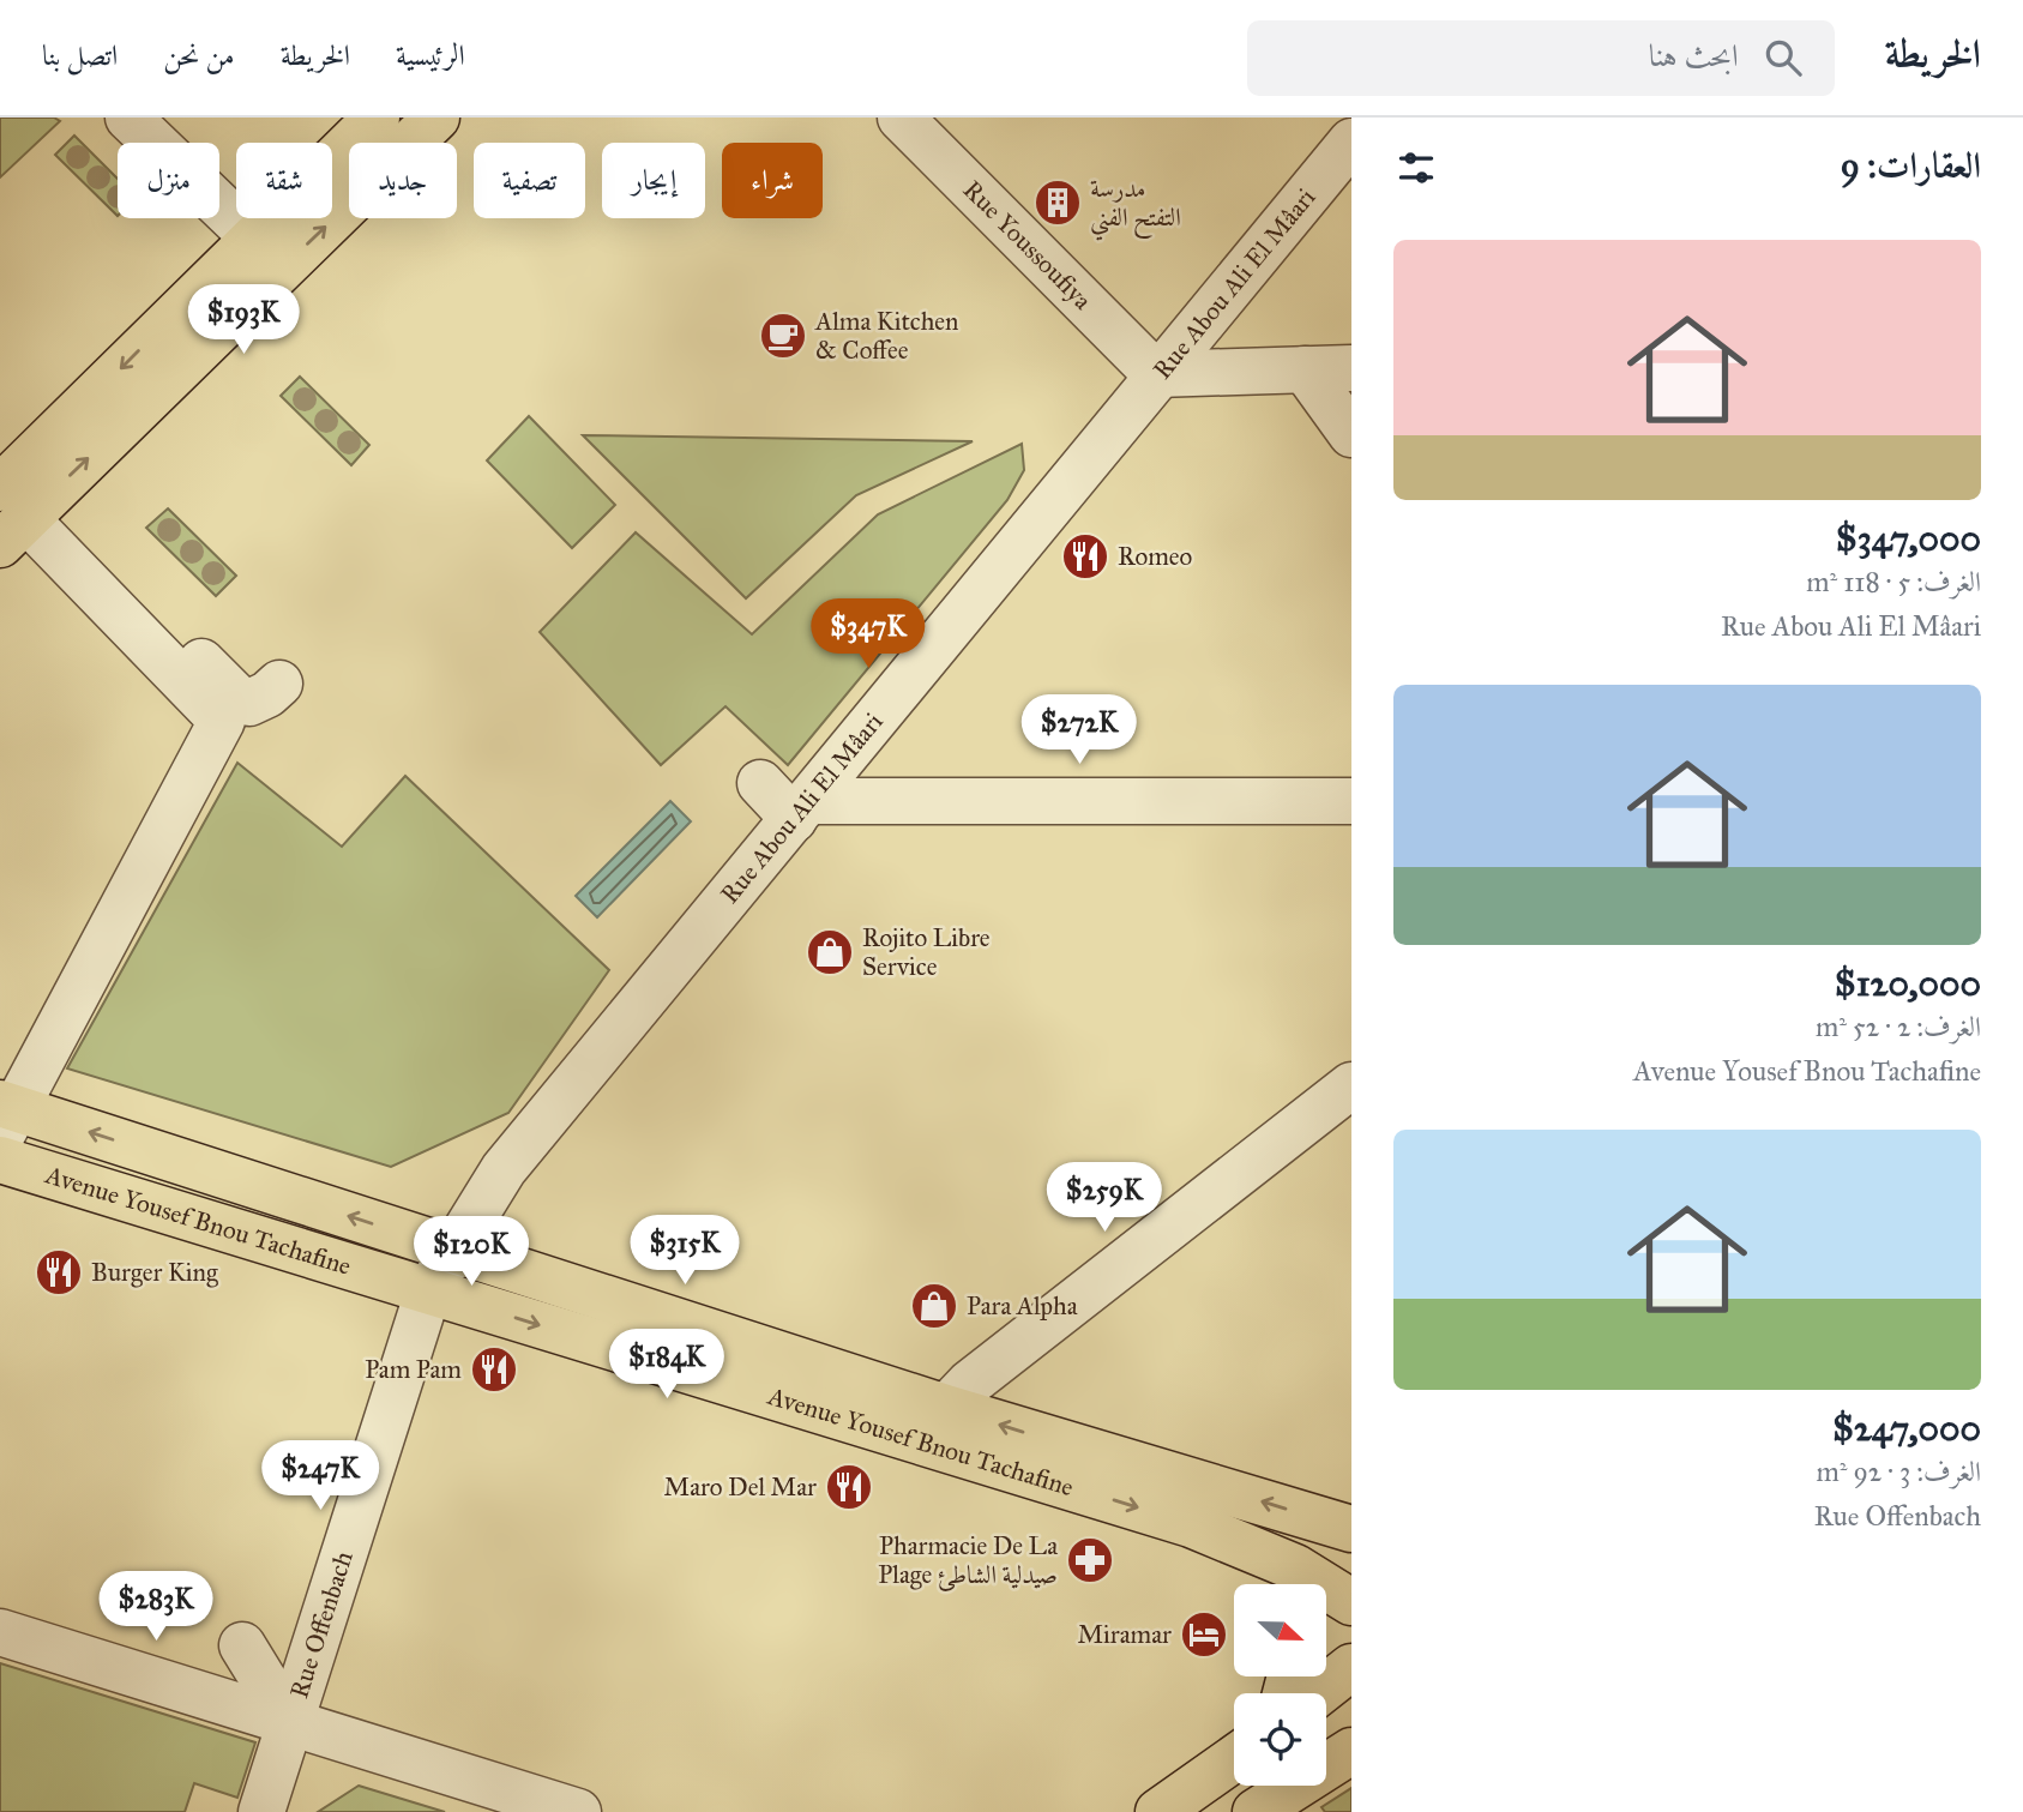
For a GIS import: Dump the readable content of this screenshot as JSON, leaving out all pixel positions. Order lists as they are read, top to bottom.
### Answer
{
  "streets": {
    "main road": ["Avenue Yousef Bnou Tachafine"],
    "street": ["Rue Youssoufiya", "Rue Abou Ali El Mâari", "Rue Offenbach"]
  },
  "crossings": [
    ["Rue Youssoufiya", "Rue Abou Ali El Mâari"],
    ["Rue Abou Ali El Mâari", "Avenue Yousef Bnou Tachafine"],
    ["Rue Abou Ali El Mâari", "Rue Offenbach"],
    ["Avenue Yousef Bnou Tachafine", "Rue Offenbach"]
  ],
  "places": {
    "building": ["مدرسة التفتح الفني"],
    "cafe": ["Alma Kitchen & Coffee"],
    "restaurant": [
      "Romeo",
      "Burger King",
      "Pam Pam",
      "Maro Del Mar"
    ],
    "shop": ["Rojito Libre Service", "Para Alpha"],
    "pharmacy": ["Pharmacie De La Plage صيدلية الشاطئ"],
    "hotel": ["Miramar"]
  },
  "north": "right",
  "page": {
    "header": "الخريطة",
    "search": "ابحث هنا",
    "nav": [
      "الرئيسية",
      "الخريطة",
      "من نحن",
      "اتصل بنا"
    ],
    "heading": "العقارات: 9",
    "chip": [
      "شراء",
      "إيجار",
      "تصفية",
      "جديد",
      "شقة",
      "منزل"
    ],
    "list": [
      {
        "name": "$347,000",
        "note": "الغرف: 5 · 118 m² · Rue Abou Ali El Mâari"
      },
      {
        "name": "$120,000",
        "note": "الغرف: 2 · 52 m² · Avenue Yousef Bnou Tachafine"
      },
      {
        "name": "$247,000",
        "note": "الغرف: 3 · 92 m² · Rue Offenbach"
      }
    ],
    "price": [
      "$193K",
      "$347K",
      "$272K",
      "$259K",
      "$315K",
      "$120K",
      "$184K",
      "$247K",
      "$283K"
    ]
  }
}
